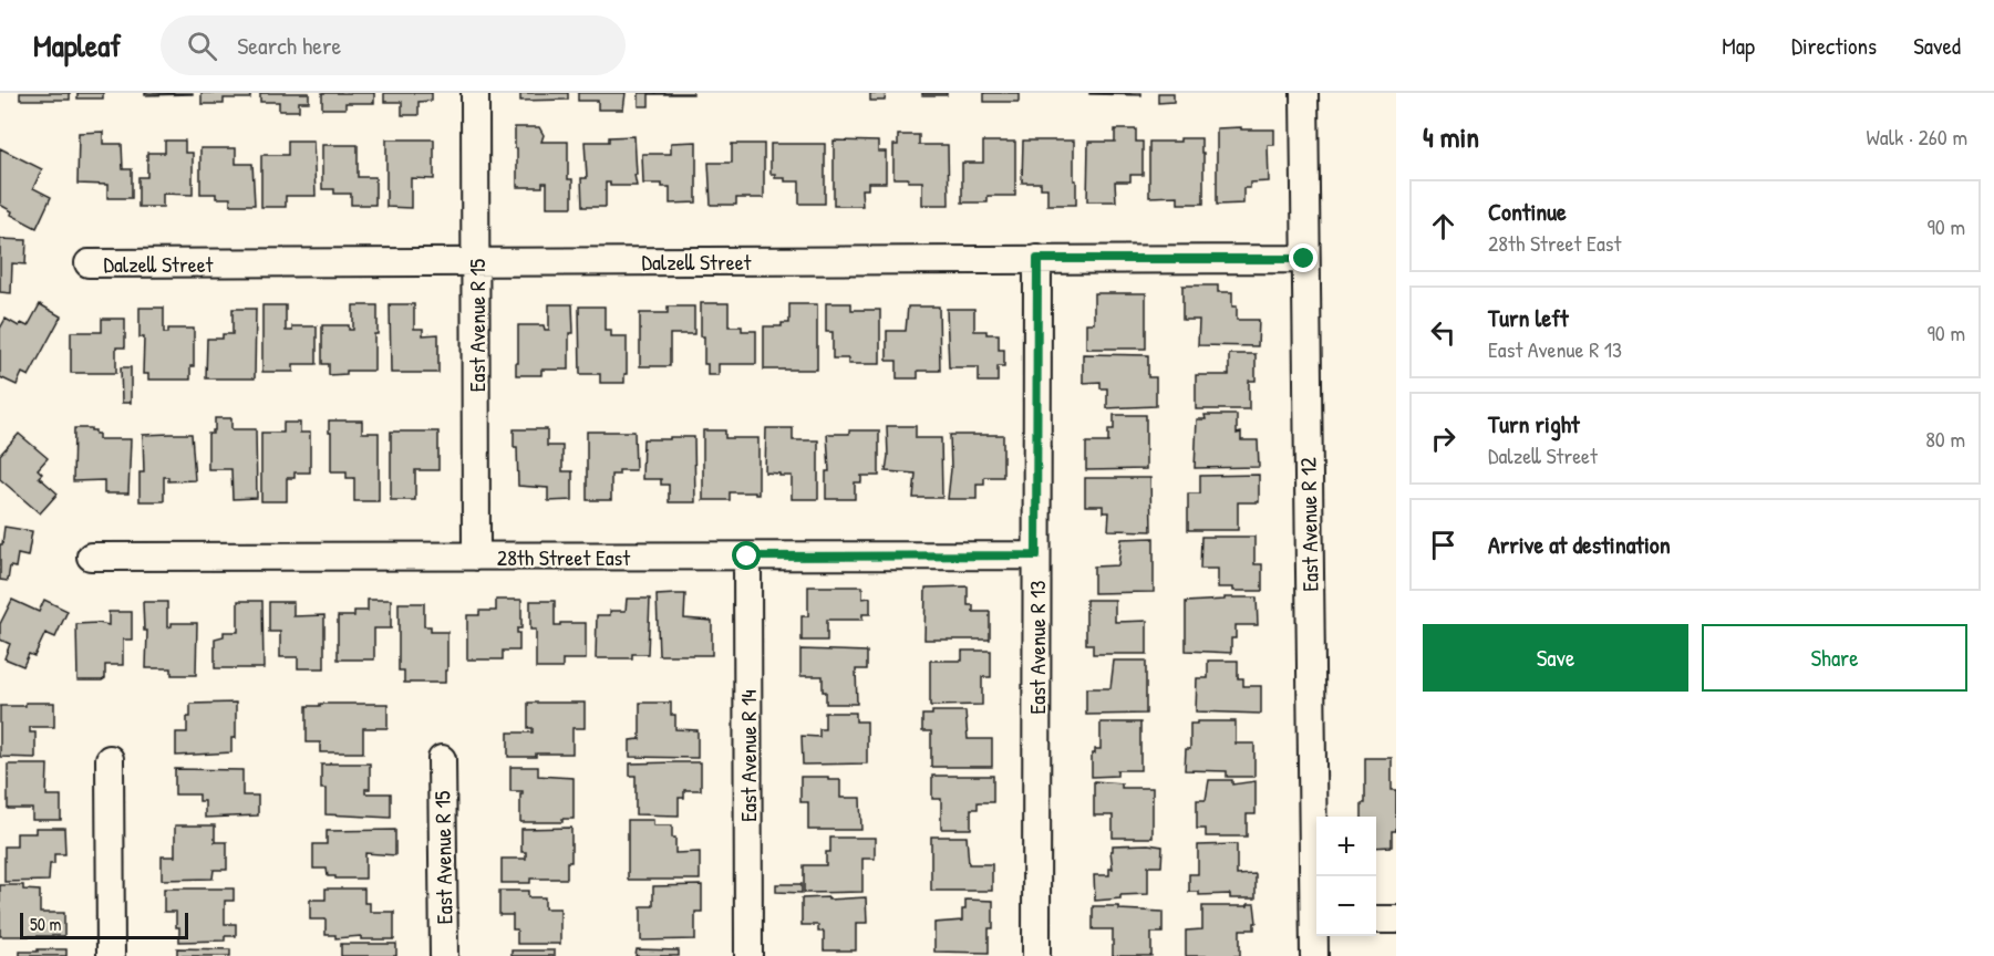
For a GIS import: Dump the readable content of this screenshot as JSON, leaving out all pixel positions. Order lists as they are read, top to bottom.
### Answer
{
  "streets": {
    "street": [
      "Dalzell Street",
      "East Avenue R 15",
      "East Avenue R 12",
      "28th Street East",
      "East Avenue R 13",
      "East Avenue R 14"
    ]
  },
  "crossings": [
    ["Dalzell Street", "East Avenue R 15"],
    ["Dalzell Street", "East Avenue R 12"],
    ["Dalzell Street", "East Avenue R 13"],
    ["East Avenue R 15", "28th Street East"],
    ["28th Street East", "East Avenue R 13"],
    ["28th Street East", "East Avenue R 14"]
  ],
  "scale_bar": "50 m",
  "page": {
    "header": "Mapleaf",
    "search": "Search here",
    "nav": ["Map", "Directions", "Saved"],
    "heading": ["4 min", "Walk · 260 m"],
    "list": [
      ["Continue", "28th Street East", "90 m"],
      ["Turn left", "East Avenue R 13", "90 m"],
      ["Turn right", "Dalzell Street", "80 m"],
      "Arrive at destination"
    ],
    "buttons": ["Save", "Share"],
    "map_buttons": ["+", "−"],
    "scale": "50 m"
  }
}
